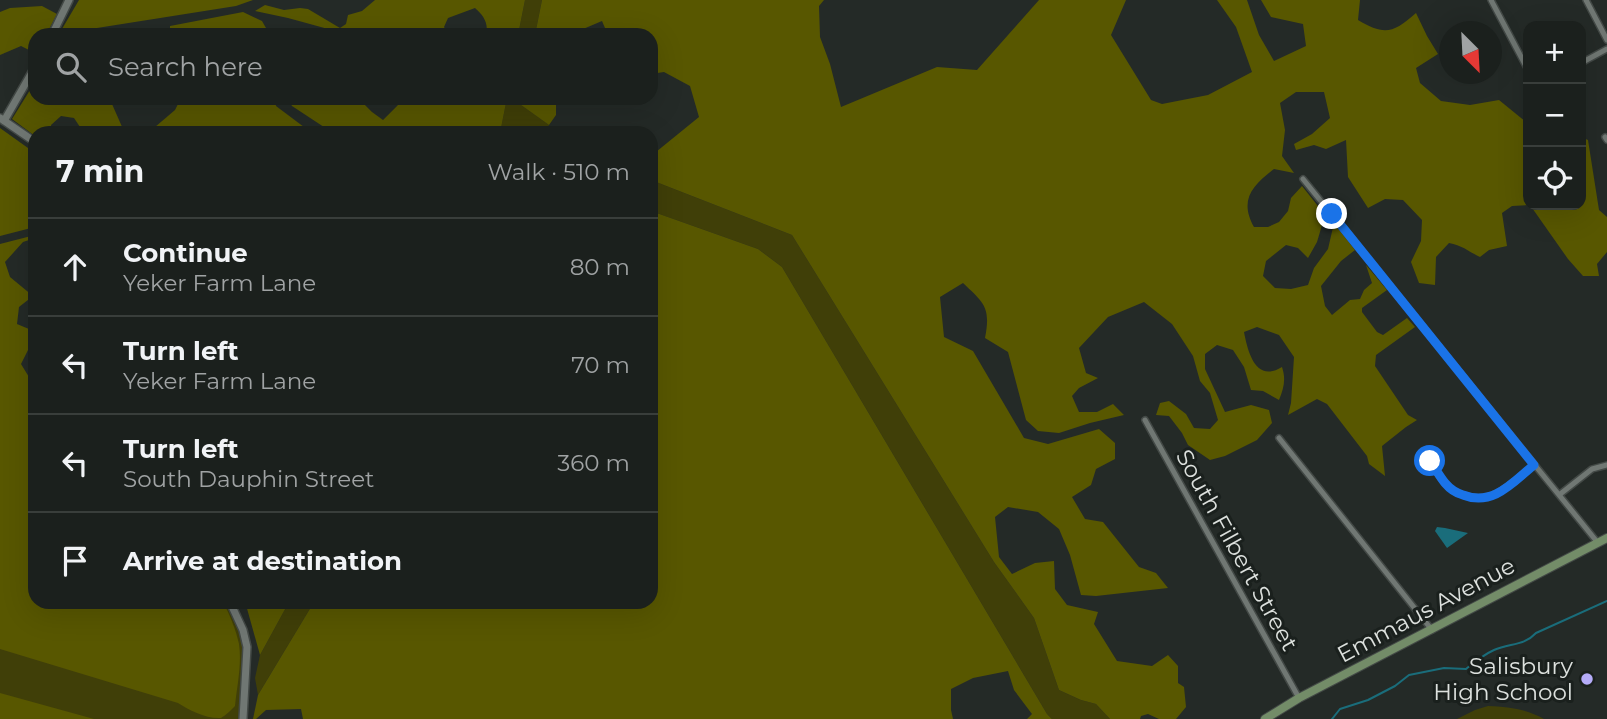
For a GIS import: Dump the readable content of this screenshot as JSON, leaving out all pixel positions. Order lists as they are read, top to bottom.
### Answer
{
  "streets": {
    "main road": ["Emmaus Avenue"],
    "street": ["South Filbert Street"]
  },
  "crossings": [
    ["South Filbert Street", "Emmaus Avenue"]
  ],
  "places": ["Salisbury High School"],
  "north": "bottom right",
  "page": {
    "map_buttons": ["+", "−"],
    "search": "Search here",
    "heading": ["7 min", "Walk · 510 m"],
    "list": [
      ["Continue", "Yeker Farm Lane", "80 m"],
      ["Turn left", "Yeker Farm Lane", "70 m"],
      ["Turn left", "South Dauphin Street", "360 m"],
      "Arrive at destination"
    ]
  }
}
